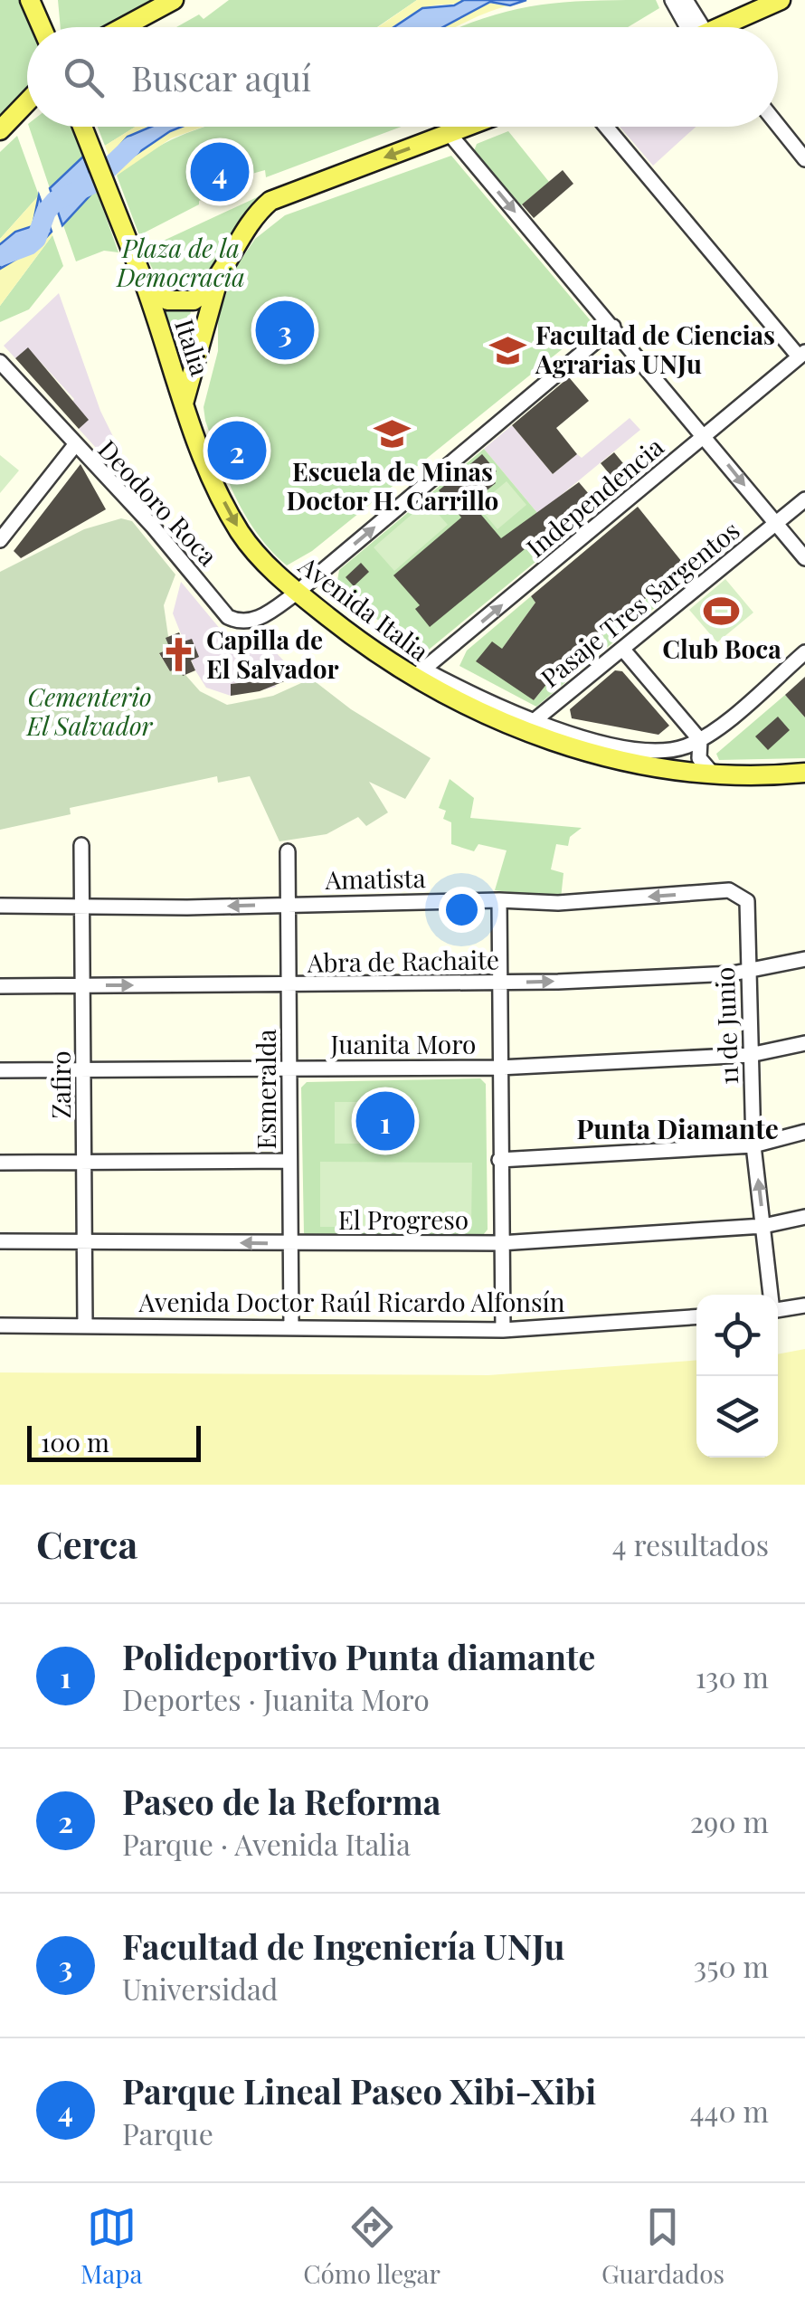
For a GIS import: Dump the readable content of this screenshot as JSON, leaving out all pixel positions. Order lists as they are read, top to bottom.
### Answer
{
  "streets": {
    "main road": ["Italia", "Avenida Italia"],
    "street": [
      "Independencia",
      "Deodoro Roca",
      "Pasaje Tres Sargentos",
      "Amatista",
      "Abra de Rachaite",
      "11 de Junio",
      "Juanita Moro",
      "Zafiro",
      "Esmeralda",
      "El Progreso",
      "Avenida Doctor Raúl Ricardo Alfonsín"
    ]
  },
  "crossings": [
    ["Italia", "Avenida Italia"],
    ["Independencia", "Avenida Italia"],
    ["Deodoro Roca", "Avenida Italia"],
    ["Pasaje Tres Sargentos", "Avenida Italia"],
    ["Amatista", "11 de Junio"],
    ["Amatista", "Zafiro"],
    ["Amatista", "Esmeralda"],
    ["Abra de Rachaite", "11 de Junio"],
    ["Abra de Rachaite", "Zafiro"],
    ["Abra de Rachaite", "Esmeralda"],
    ["11 de Junio", "Juanita Moro"],
    ["11 de Junio", "El Progreso"],
    ["Juanita Moro", "Zafiro"],
    ["Juanita Moro", "Esmeralda"],
    ["Zafiro", "El Progreso"],
    ["Zafiro", "Avenida Doctor Raúl Ricardo Alfonsín"],
    ["Esmeralda", "El Progreso"],
    ["Esmeralda", "Avenida Doctor Raúl Ricardo Alfonsín"]
  ],
  "one_way": [
    "Independencia",
    "Deodoro Roca",
    "Amatista",
    "Abra de Rachaite"
  ],
  "districts": ["Punta Diamante"],
  "parks": ["Plaza de la Democracia", "Cementerio El Salvador"],
  "places": {
    "school or university": ["Facultad de Ciencias Agrarias UNJu", "Escuela de Minas Doctor H. Carrillo"],
    "sports": ["Club Boca"],
    "church": ["Capilla de El Salvador"]
  },
  "scale_bar": "100 m",
  "page": {
    "search": "Buscar aquí",
    "pins": [
      "4",
      "3",
      "2",
      "1"
    ],
    "scale": "100 m",
    "heading": ["Cerca", "4 resultados"],
    "list": [
      {
        "mark": "1",
        "name": "Polideportivo Punta diamante",
        "note": "Deportes · Juanita Moro",
        "value": "130 m"
      },
      {
        "mark": "2",
        "name": "Paseo de la Reforma",
        "note": "Parque · Avenida Italia",
        "value": "290 m"
      },
      {
        "mark": "3",
        "name": "Facultad de Ingeniería UNJu",
        "note": "Universidad",
        "value": "350 m"
      },
      {
        "mark": "4",
        "name": "Parque Lineal Paseo Xibi-Xibi",
        "note": "Parque",
        "value": "440 m"
      }
    ],
    "nav": ["Mapa", "Cómo llegar", "Guardados"]
  }
}
